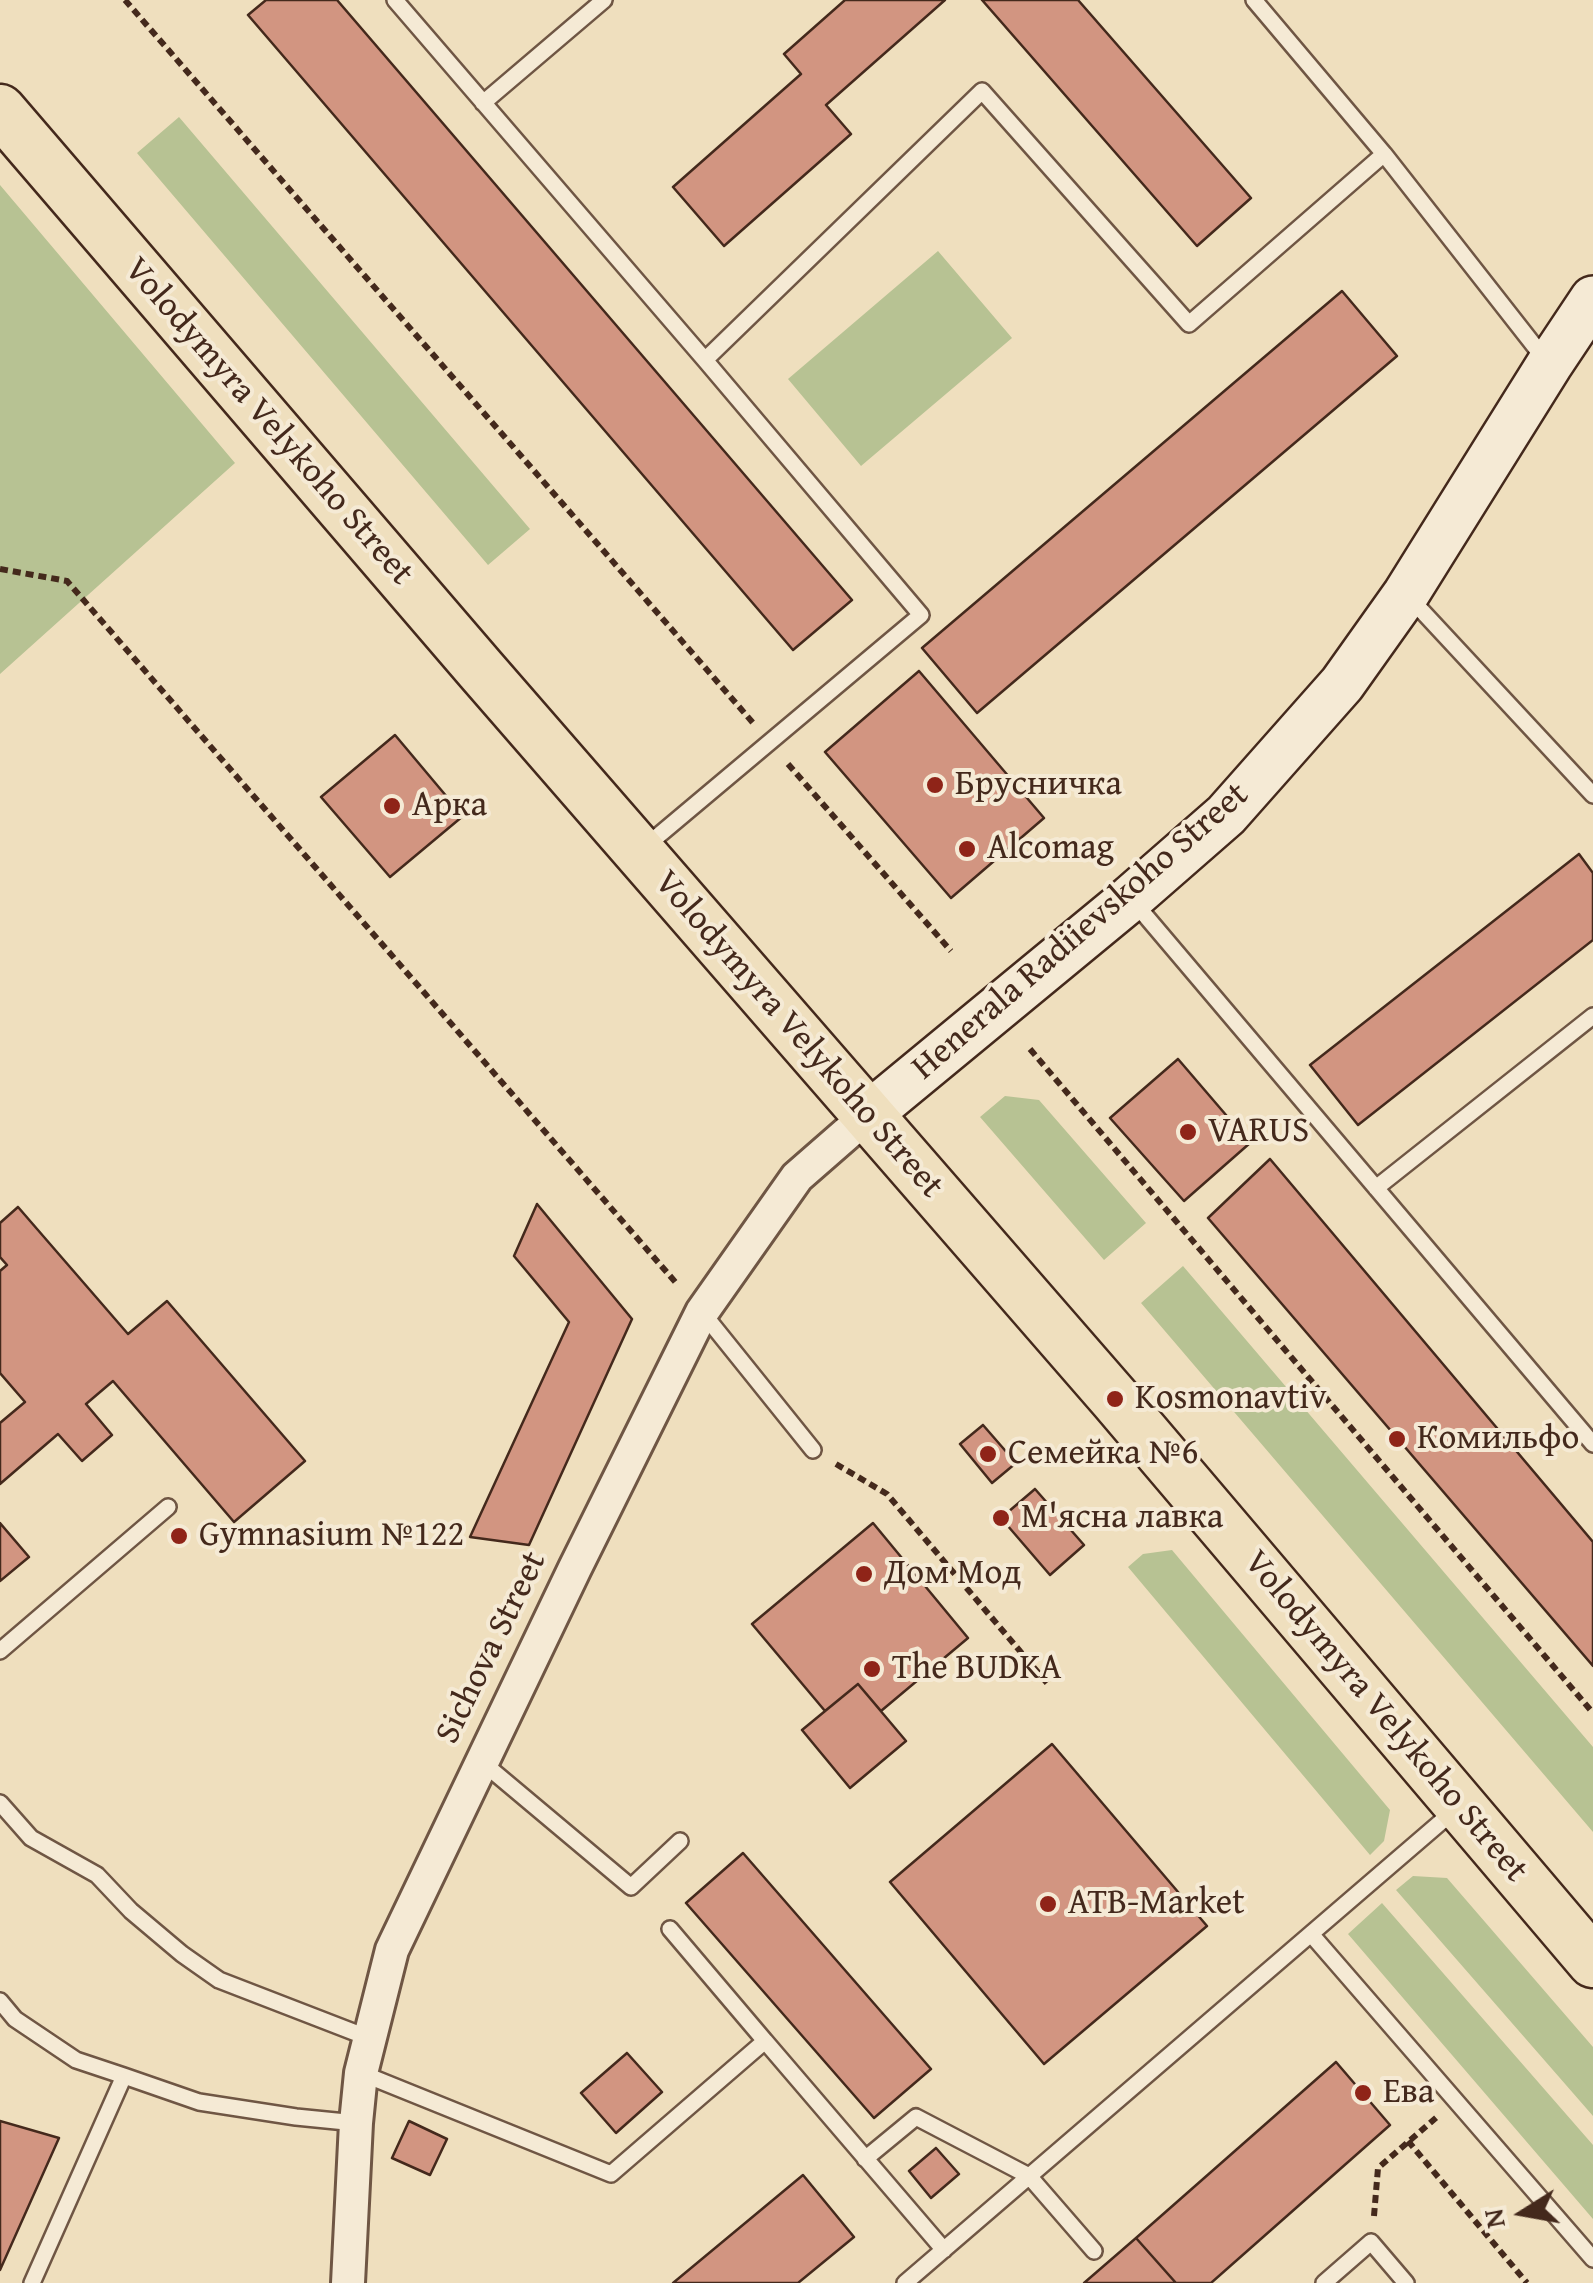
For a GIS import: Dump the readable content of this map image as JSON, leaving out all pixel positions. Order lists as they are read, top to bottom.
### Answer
{
  "streets": {
    "main road": ["Volodymyra Velykoho Street"],
    "street": ["Henerala Radiievskoho Street", "Sichova Street"]
  },
  "crossings": [
    ["Volodymyra Velykoho Street", "Henerala Radiievskoho Street"],
    ["Volodymyra Velykoho Street", "Sichova Street"],
    ["Henerala Radiievskoho Street", "Sichova Street"]
  ],
  "places": [
    "Брусничка",
    "Арка",
    "Alcomag",
    "VARUS",
    "Kosmonavtiv",
    "Комильфо",
    "Семейка №6",
    "М'ясна лавка",
    "Gymnasium №122",
    "Дом Мод",
    "The BUDKA",
    "ATB-Market",
    "Ева"
  ],
  "north": "left"
}
